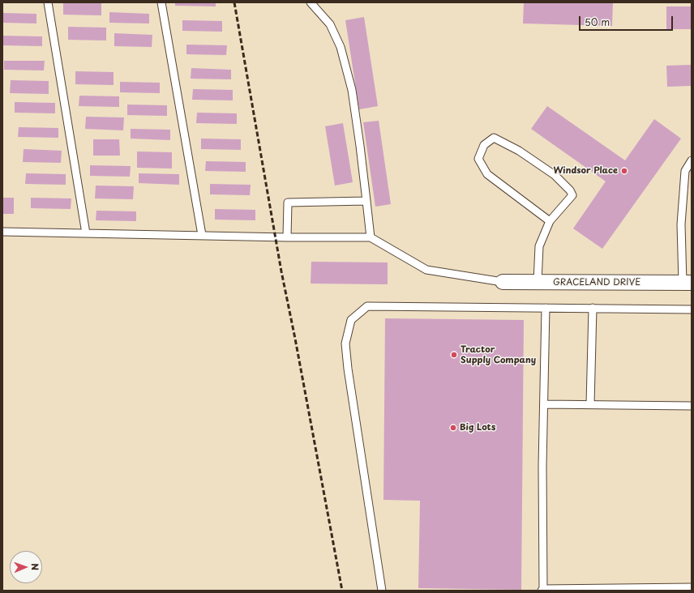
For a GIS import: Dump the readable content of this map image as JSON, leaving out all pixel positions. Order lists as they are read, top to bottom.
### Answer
{
  "streets": {
    "street": ["GRACELAND DRIVE"]
  },
  "places": ["Windsor Place", "Tractor Supply Company", "Big Lots"],
  "scale_bar": "50 m",
  "north": "right"
}
